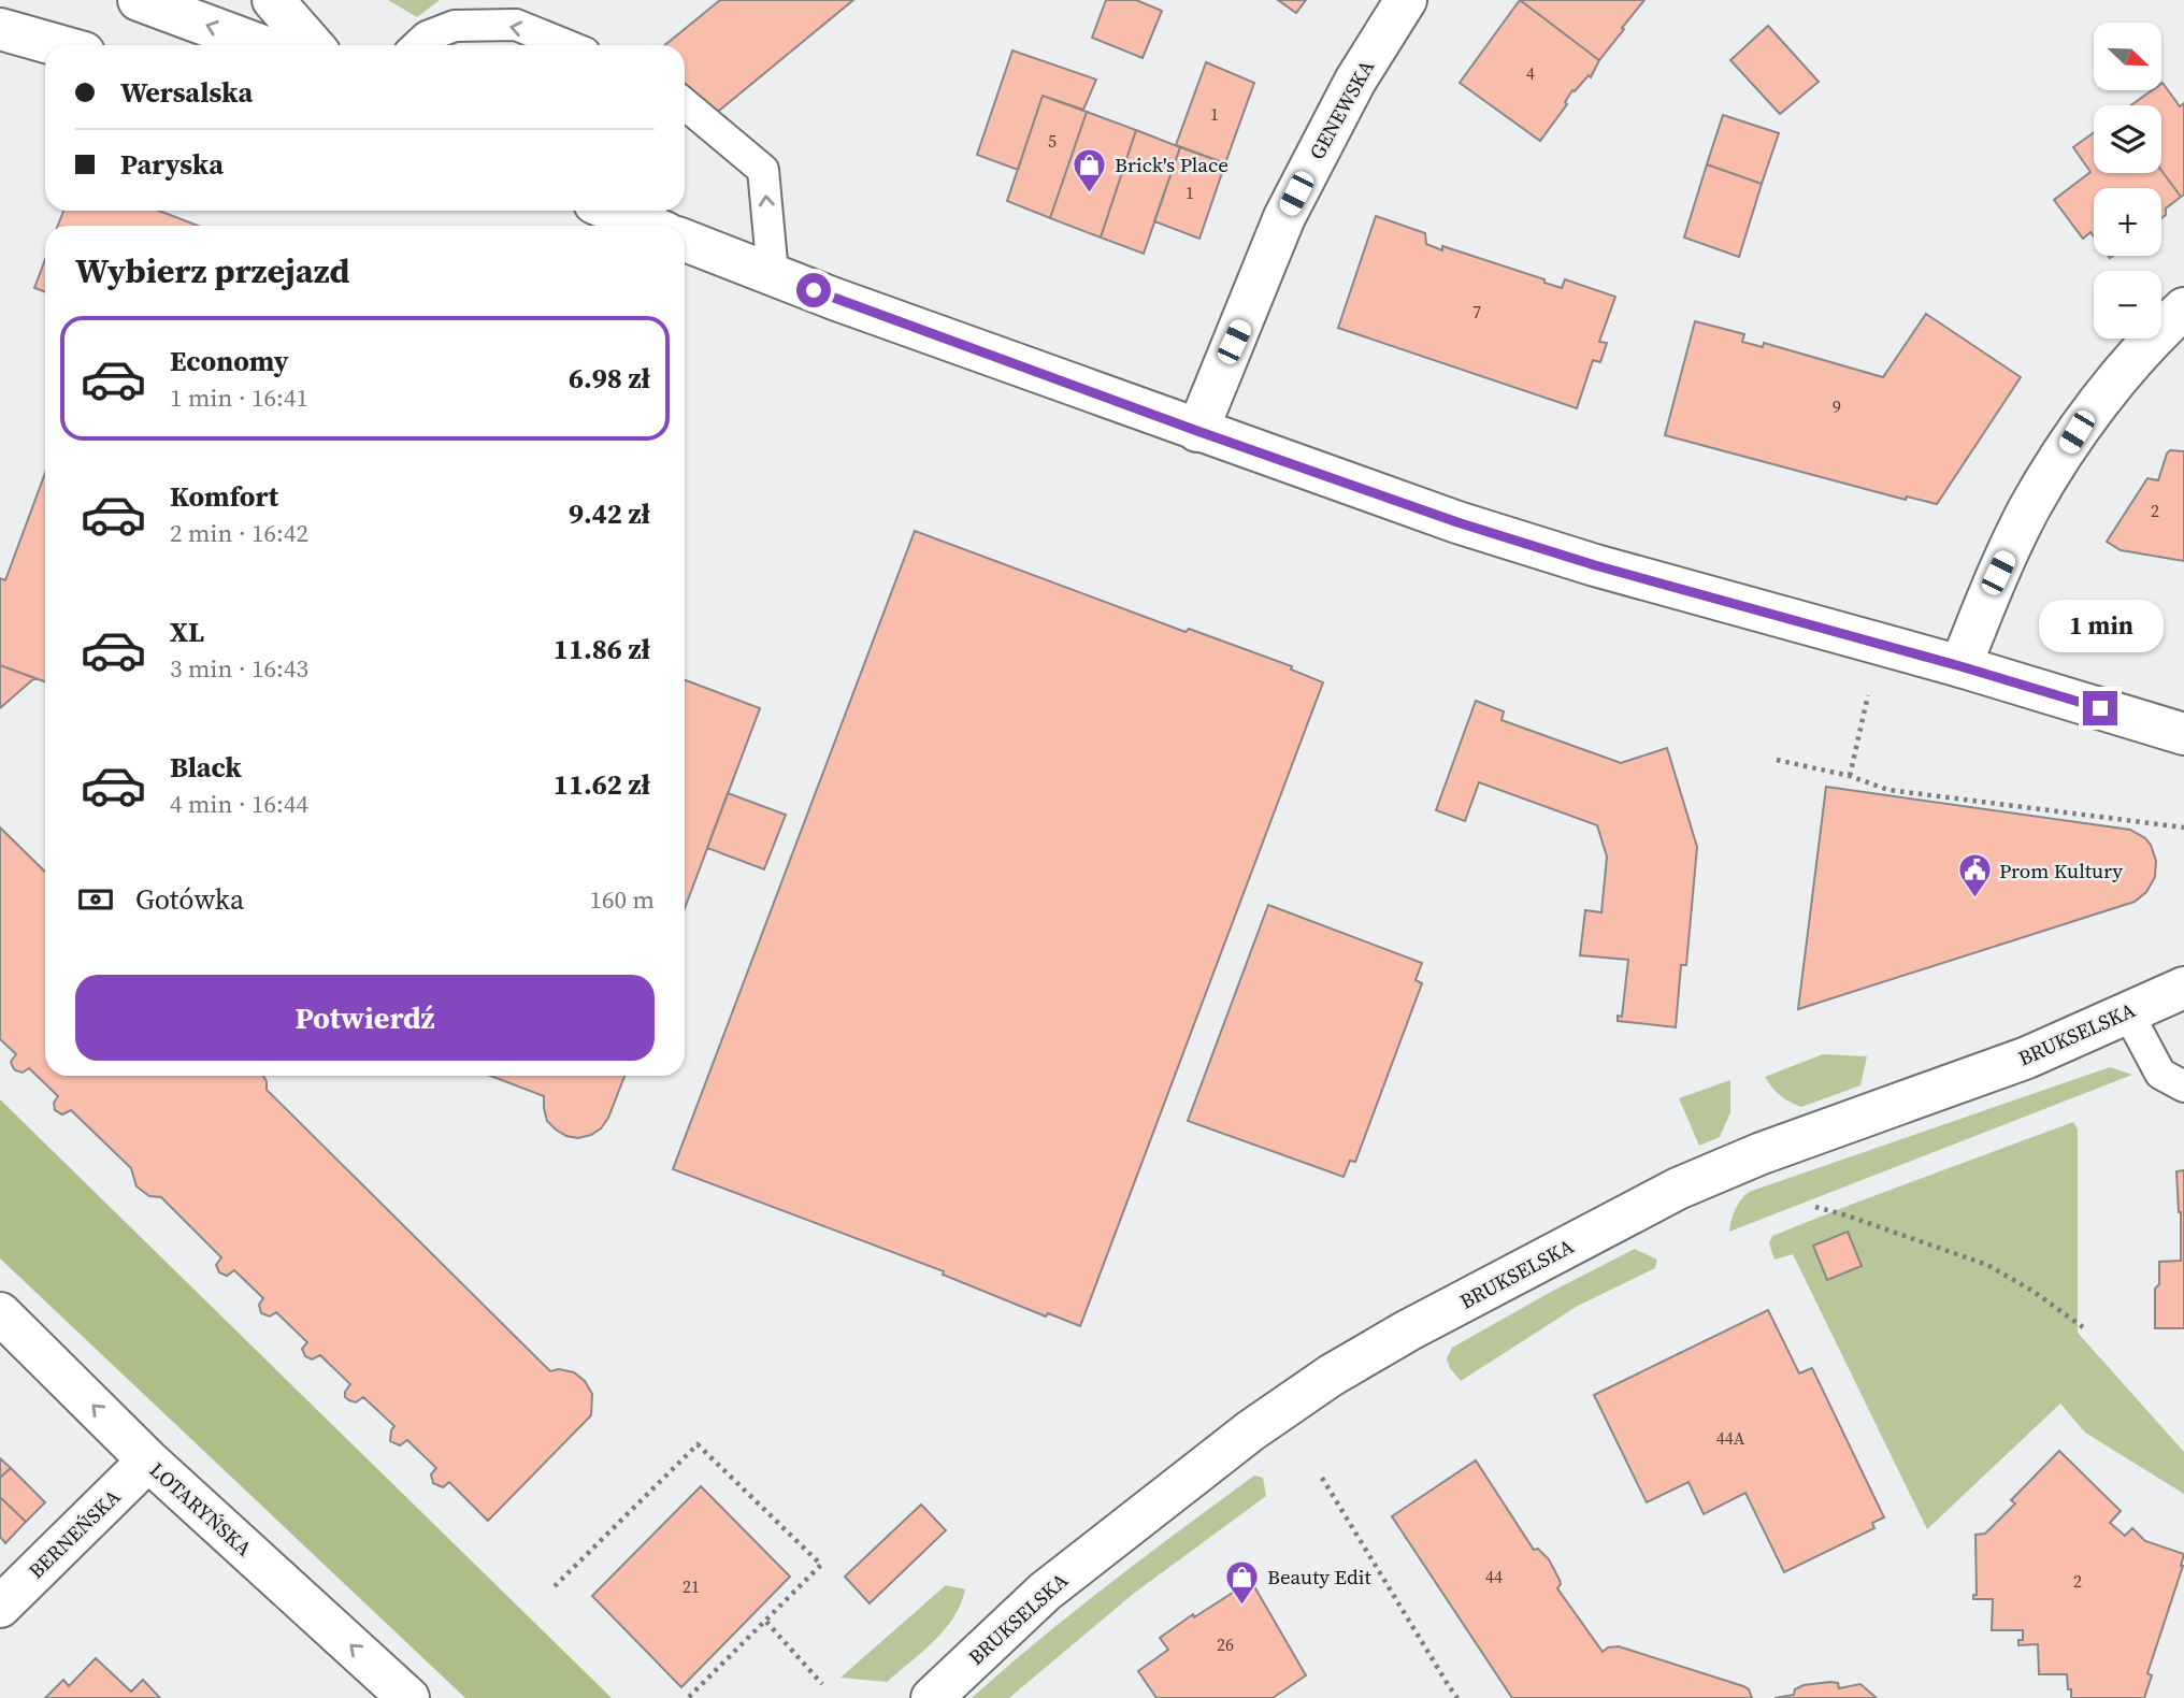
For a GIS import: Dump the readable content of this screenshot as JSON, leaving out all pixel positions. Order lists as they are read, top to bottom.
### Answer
{
  "streets": {
    "street": [
      "GENEWSKA",
      "BRUKSELSKA",
      "LOTARYŃSKA",
      "BERNEŃSKA"
    ]
  },
  "crossings": [
    ["LOTARYŃSKA", "BERNEŃSKA"]
  ],
  "one_way": ["LOTARYŃSKA"],
  "places": {
    "shop": ["Brick's Place", "Beauty Edit"],
    "public building": ["Prom Kultury"]
  },
  "house_numbers": [
    "4",
    "1",
    "5",
    "1",
    "7",
    "9",
    "2",
    "44A",
    "44",
    "2",
    "21",
    "26"
  ],
  "north": "bottom right",
  "page": {
    "map_buttons": ["+", "−"],
    "banner": ["Wersalska", "Paryska"],
    "heading": "Wybierz przejazd",
    "list": [
      {
        "name": "Economy",
        "note": "1 min · 16:41",
        "value": "6.98 zł"
      },
      {
        "name": "Komfort",
        "note": "2 min · 16:42",
        "value": "9.42 zł"
      },
      {
        "name": "XL",
        "note": "3 min · 16:43",
        "value": "11.86 zł"
      },
      {
        "name": "Black",
        "note": "4 min · 16:44",
        "value": "11.62 zł"
      }
    ],
    "bubble": "1 min",
    "pay": ["Gotówka", "160 m"],
    "buttons": "Potwierdź"
  }
}
